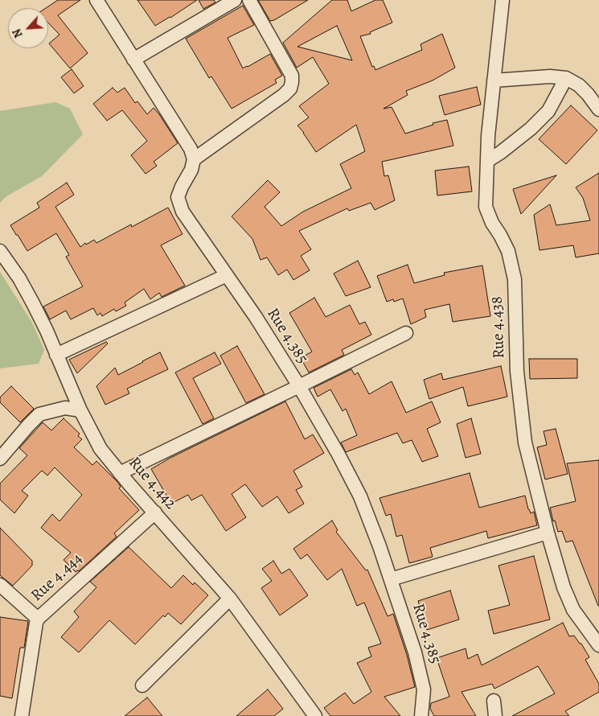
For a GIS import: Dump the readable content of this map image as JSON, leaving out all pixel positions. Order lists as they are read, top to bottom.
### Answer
{
  "streets": {
    "street": [
      "Rue 4.438",
      "Rue 4.385",
      "Rue 4.442",
      "Rue 4.444"
    ]
  },
  "crossings": [
    ["Rue 4.442", "Rue 4.444"]
  ],
  "north": "bottom left"
}
